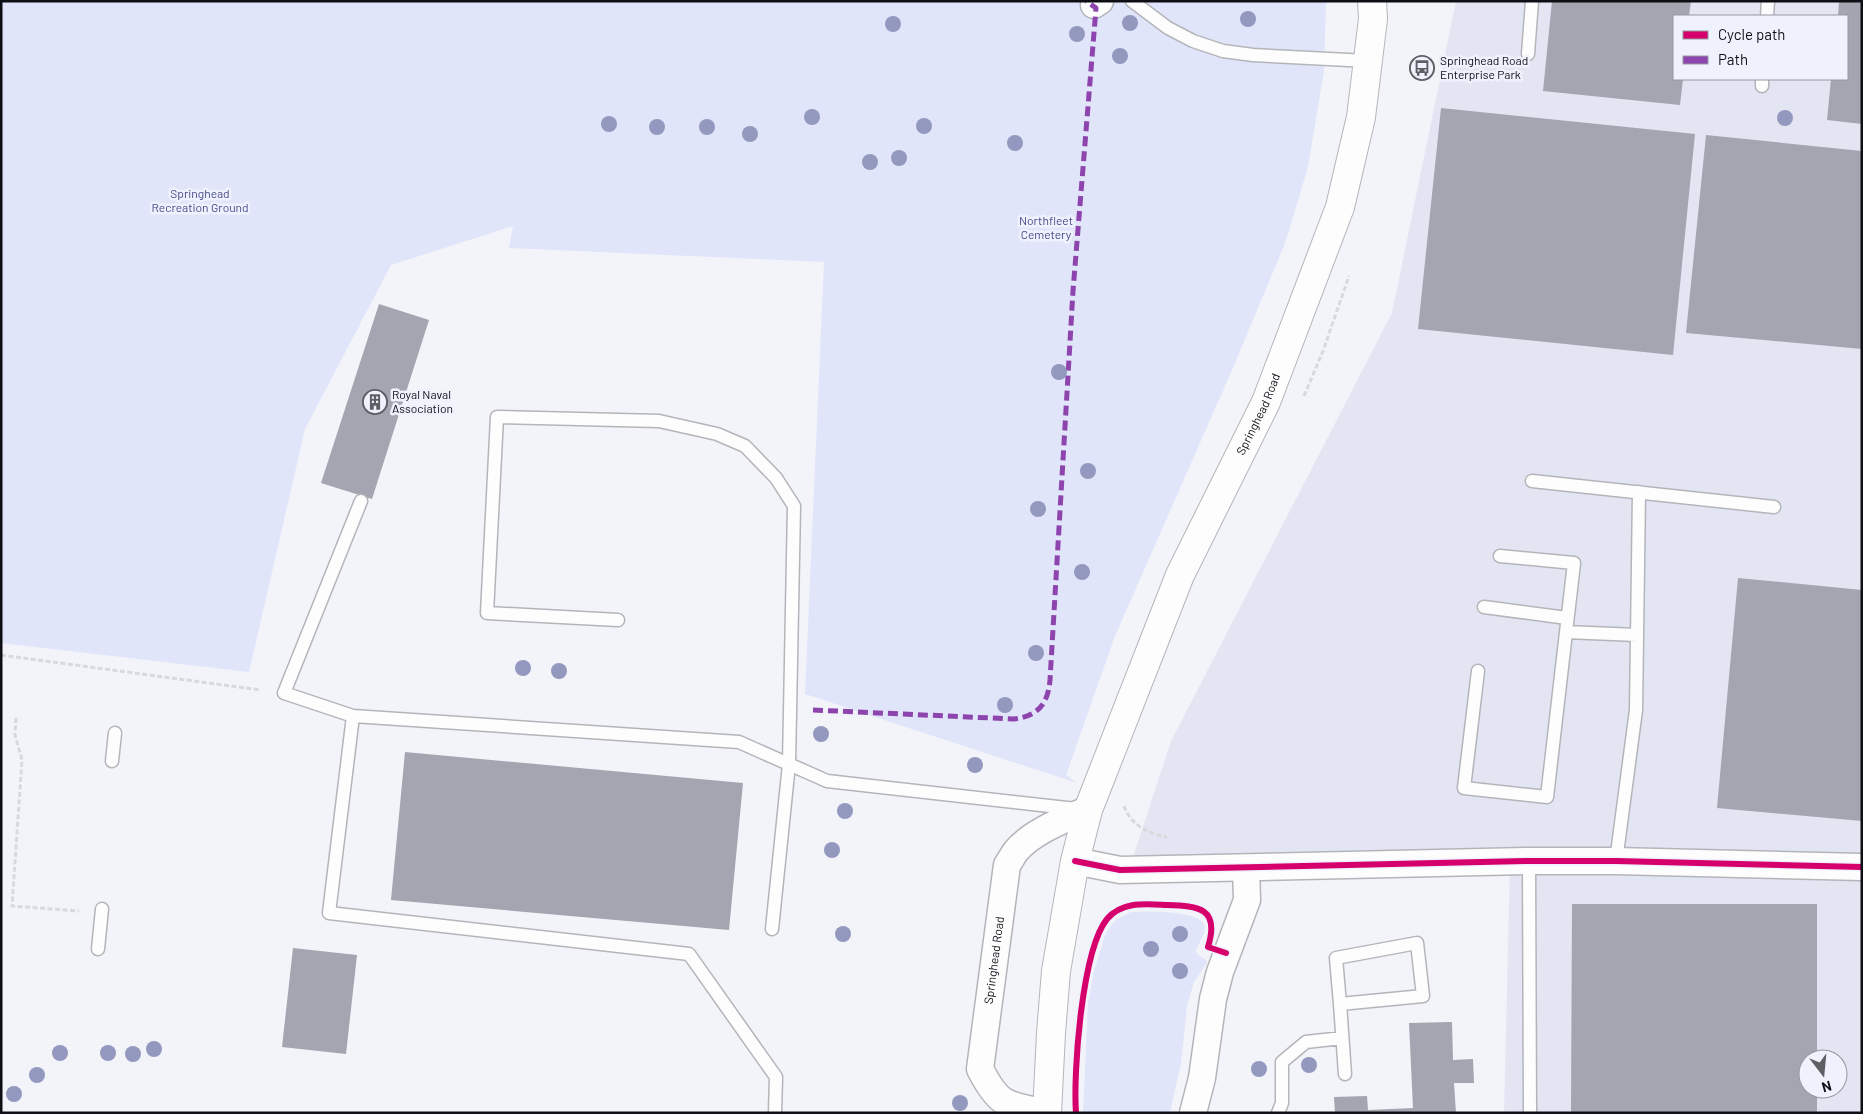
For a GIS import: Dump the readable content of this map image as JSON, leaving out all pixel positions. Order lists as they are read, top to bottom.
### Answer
{
  "streets": {
    "main road": ["Springhead Road"]
  },
  "parks": ["Springhead Recreation Ground", "Northfleet Cemetery"],
  "places": {
    "bus stop": ["Springhead Road Enterprise Park"],
    "building": ["Royal Naval Association"]
  },
  "legend": ["Cycle path", "Path"],
  "north": "bottom"
}
